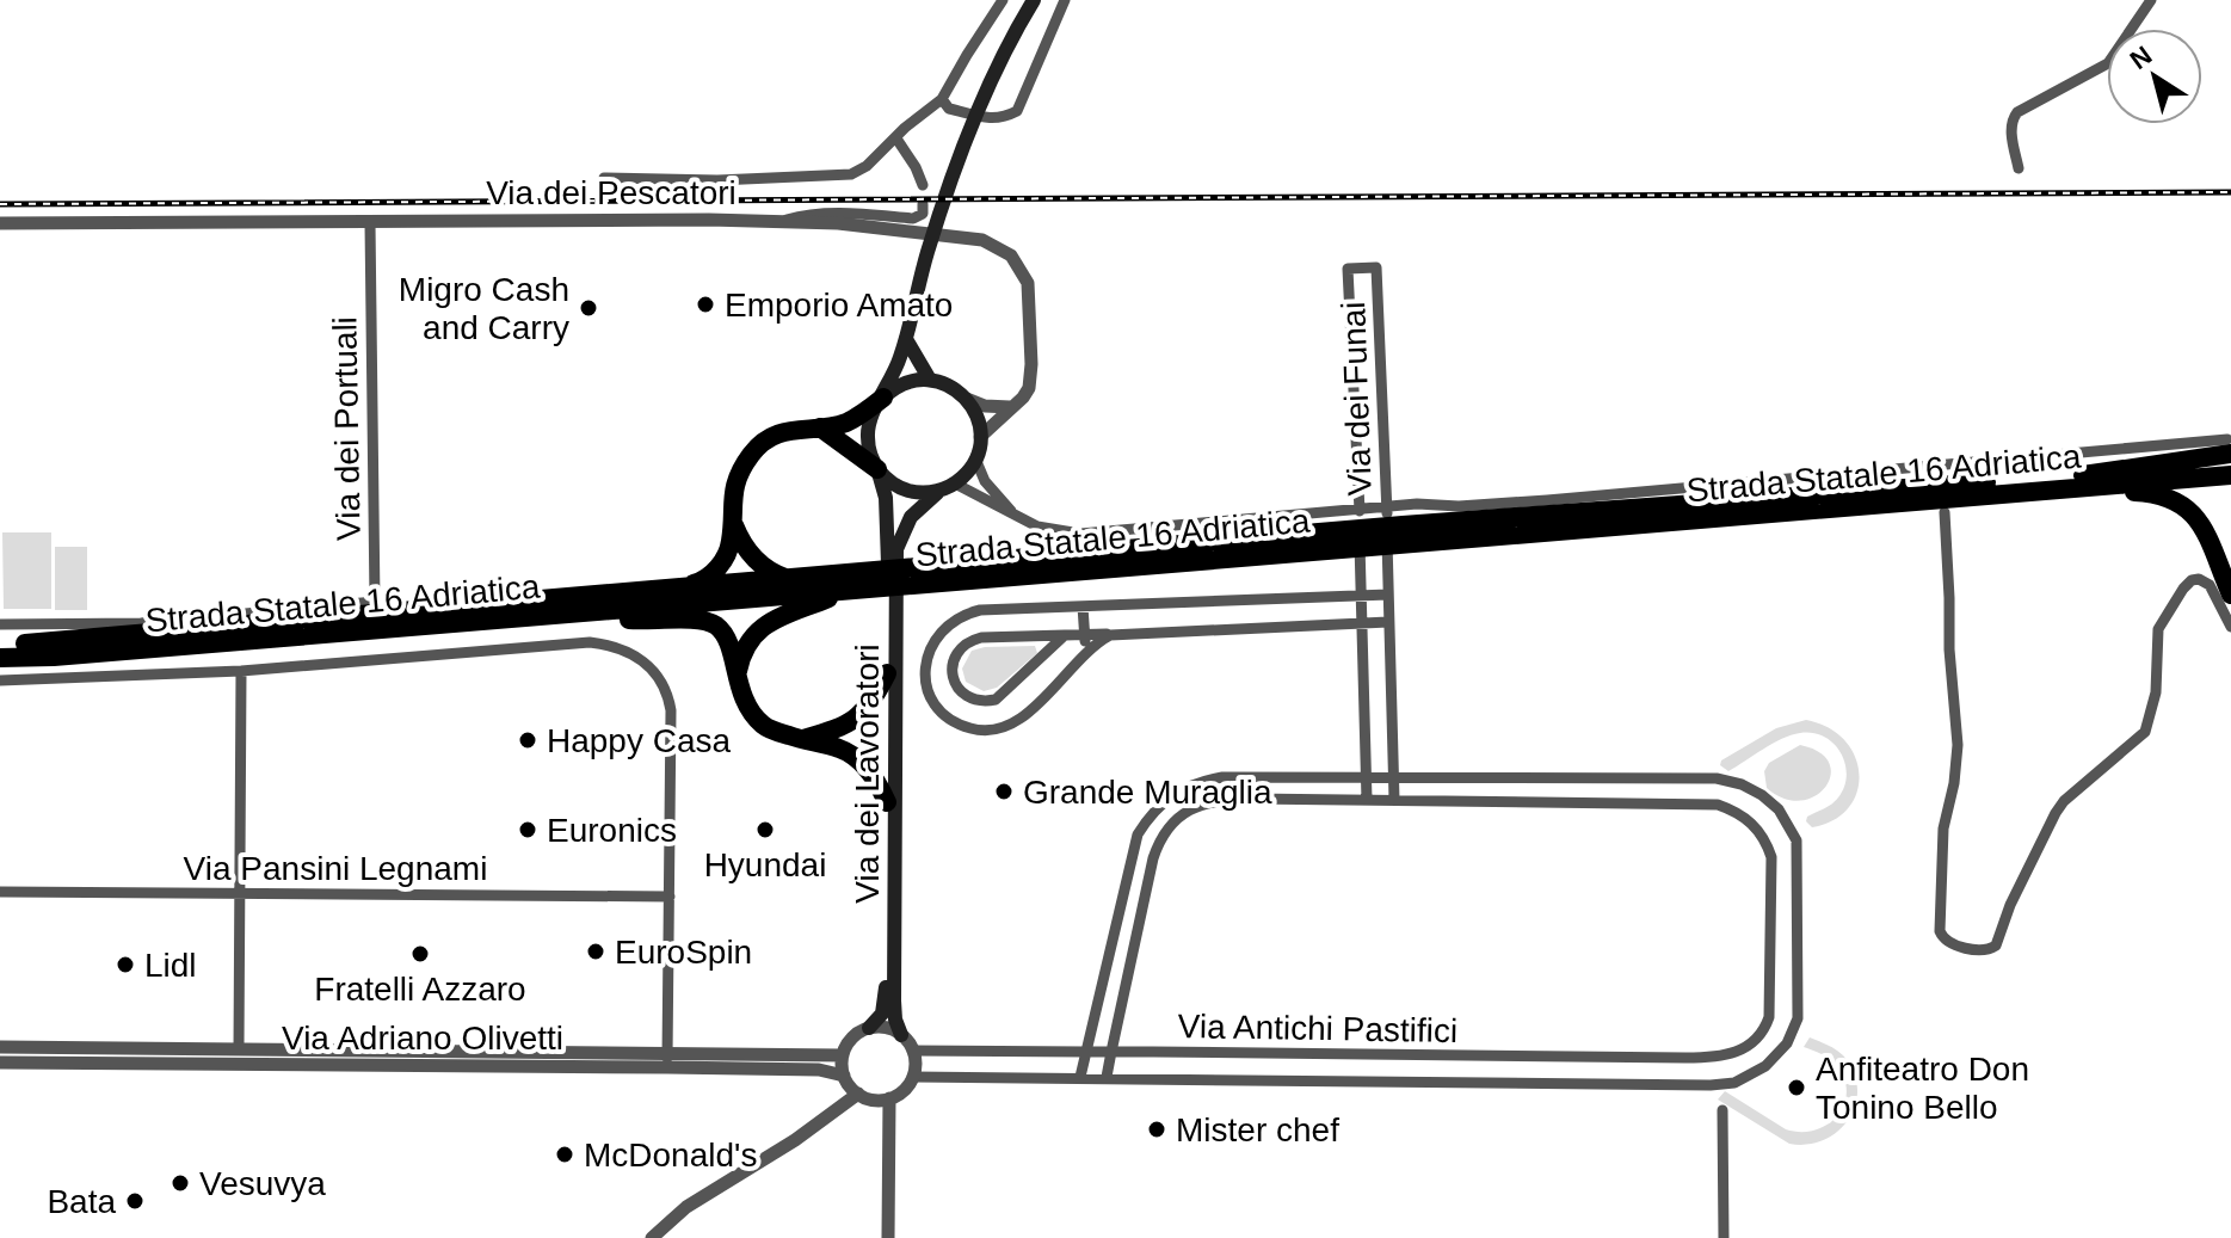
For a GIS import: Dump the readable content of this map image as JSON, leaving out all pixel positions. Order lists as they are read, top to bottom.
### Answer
{
  "streets": {
    "highway": ["Strada Statale 16 Adriatica"],
    "main road": ["Via dei Lavoratori"],
    "street": [
      "Via dei Pescatori",
      "Via dei Funai",
      "Via dei Portuali",
      "Via Pansini Legnami",
      "Via Antichi Pastifici",
      "Via Adriano Olivetti"
    ]
  },
  "crossings": [
    ["Via dei Pescatori", "Via dei Portuali"],
    ["Via dei Funai", "Via Antichi Pastifici"],
    ["Via Antichi Pastifici", "Via Adriano Olivetti"]
  ],
  "places": [
    "Emporio Amato",
    "Migro Cash and Carry",
    "Happy Casa",
    "Grande Muraglia",
    "Euronics",
    "Hyundai",
    "EuroSpin",
    "Fratelli Azzaro",
    "Lidl",
    "Anfiteatro Don Tonino Bello",
    "Mister chef",
    "McDonald's",
    "Vesuvya",
    "Bata"
  ],
  "north": "top left"
}
